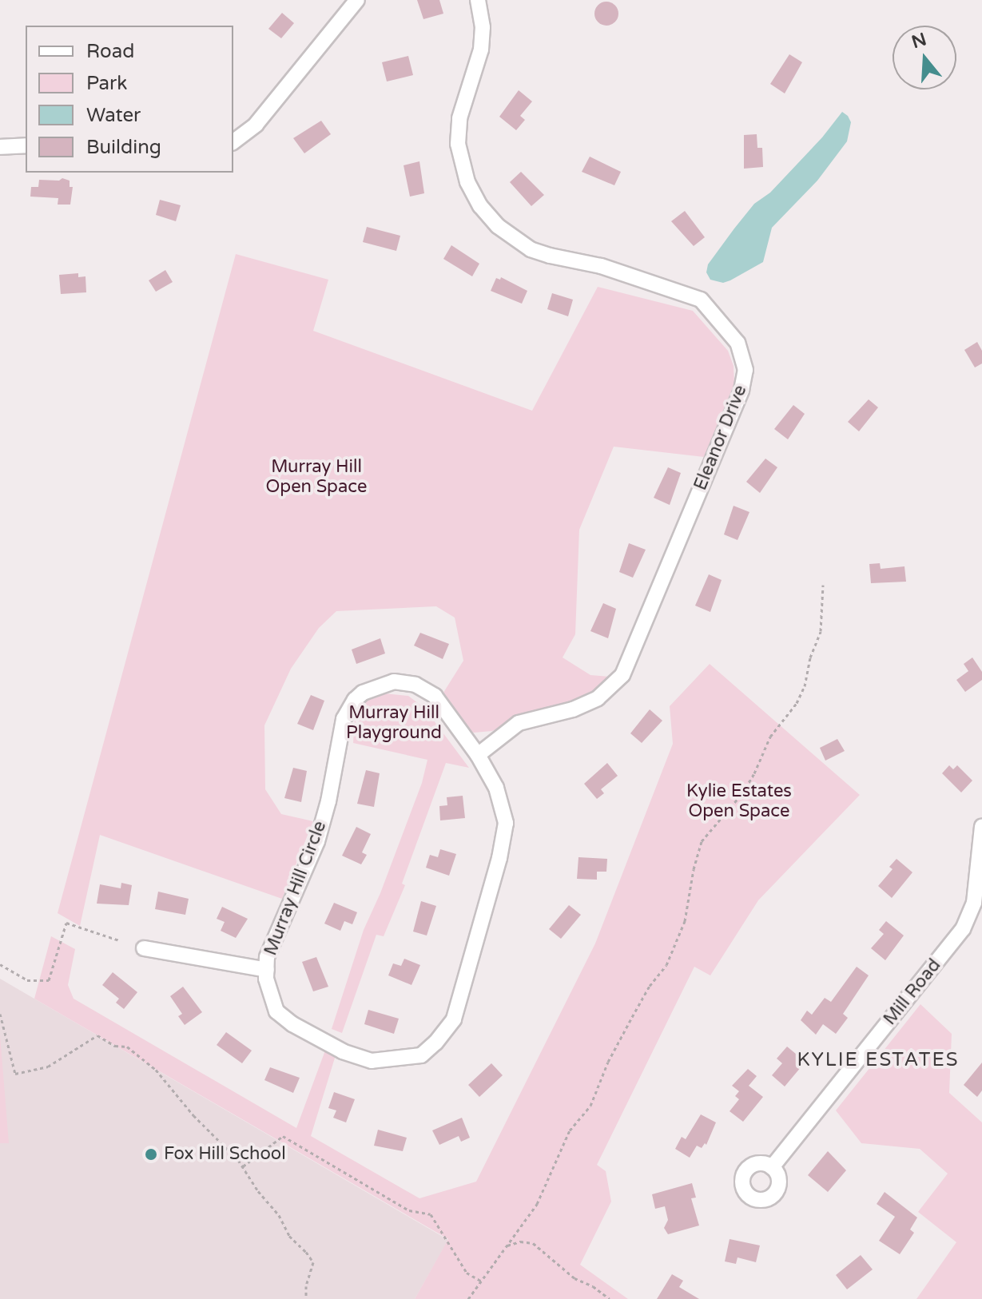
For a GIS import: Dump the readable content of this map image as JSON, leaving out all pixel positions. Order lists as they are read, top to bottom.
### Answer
{
  "streets": {
    "street": ["Eleanor Drive", "Murray Hill Circle", "Mill Road"]
  },
  "crossings": [
    ["Eleanor Drive", "Murray Hill Circle"]
  ],
  "districts": ["KYLIE ESTATES"],
  "parks": ["Murray Hill Open Space", "Murray Hill Playground", "Kylie Estates Open Space"],
  "places": ["Fox Hill School"],
  "legend": [
    "Road",
    "Park",
    "Water",
    "Building"
  ],
  "north": "top"
}
